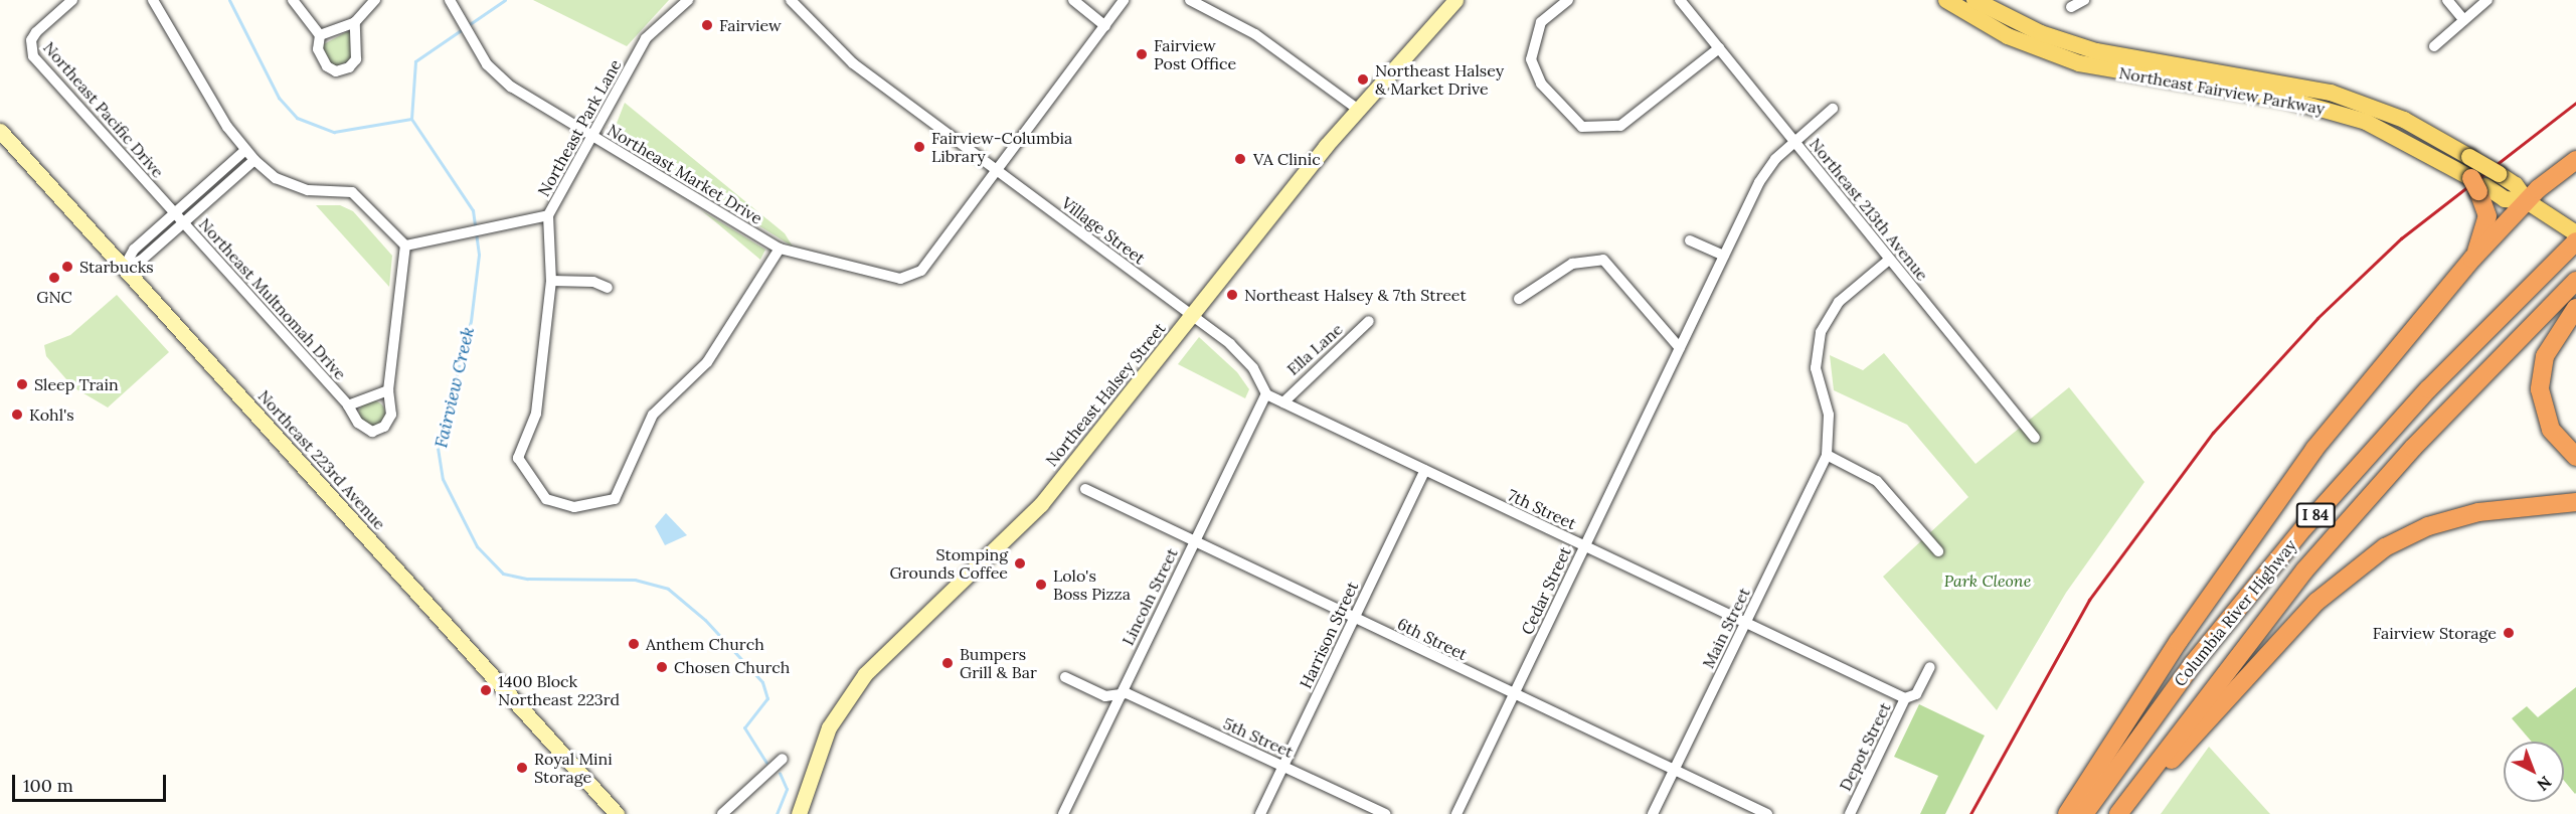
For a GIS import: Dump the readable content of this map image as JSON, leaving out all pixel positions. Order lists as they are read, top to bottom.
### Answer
{
  "streets": {
    "highway": ["I 84", "Columbia River Highway"],
    "main road": ["Northeast Fairview Parkway", "Northeast Halsey Street", "Northeast 223rd Avenue"],
    "street": [
      "Northeast Pacific Drive",
      "Northeast Park Lane",
      "Northeast Market Drive",
      "Northeast 213th Avenue",
      "Village Street",
      "Northeast Multnomah Drive",
      "Ella Lane",
      "7th Street",
      "Cedar Street",
      "Lincoln Street",
      "Main Street",
      "Harrison Street",
      "6th Street",
      "5th Street",
      "Depot Street"
    ]
  },
  "crossings": [
    ["Northeast Pacific Drive", "Northeast Multnomah Drive"],
    ["Northeast Park Lane", "Northeast Market Drive"],
    ["Northeast Park Lane", "Northeast Multnomah Drive"],
    ["Northeast Market Drive", "Village Street"],
    ["Northeast 213th Avenue", "Cedar Street"],
    ["Village Street", "Northeast Halsey Street"],
    ["Ella Lane", "7th Street"],
    ["7th Street", "Cedar Street"],
    ["7th Street", "Lincoln Street"],
    ["7th Street", "Main Street"],
    ["7th Street", "Harrison Street"],
    ["7th Street", "Depot Street"],
    ["Cedar Street", "6th Street"],
    ["Lincoln Street", "6th Street"],
    ["Lincoln Street", "5th Street"],
    ["Main Street", "6th Street"],
    ["Harrison Street", "6th Street"],
    ["Harrison Street", "5th Street"]
  ],
  "water": ["Fairview Creek"],
  "parks": ["Park Cleone"],
  "places": [
    "Fairview",
    "Fairview Post Office",
    "Northeast Halsey & Market Drive",
    "Fairview-Columbia Library",
    "VA Clinic",
    "Starbucks",
    "GNC",
    "Northeast Halsey & 7th Street",
    "Sleep Train",
    "Kohl's",
    "Stomping Grounds Coffee",
    "Lolo's Boss Pizza",
    "Fairview Storage",
    "Anthem Church",
    "Bumpers Grill & Bar",
    "Chosen Church",
    "1400 Block Northeast 223rd",
    "Royal Mini Storage"
  ],
  "scale_bar": "100 m",
  "north": "bottom right"
}
